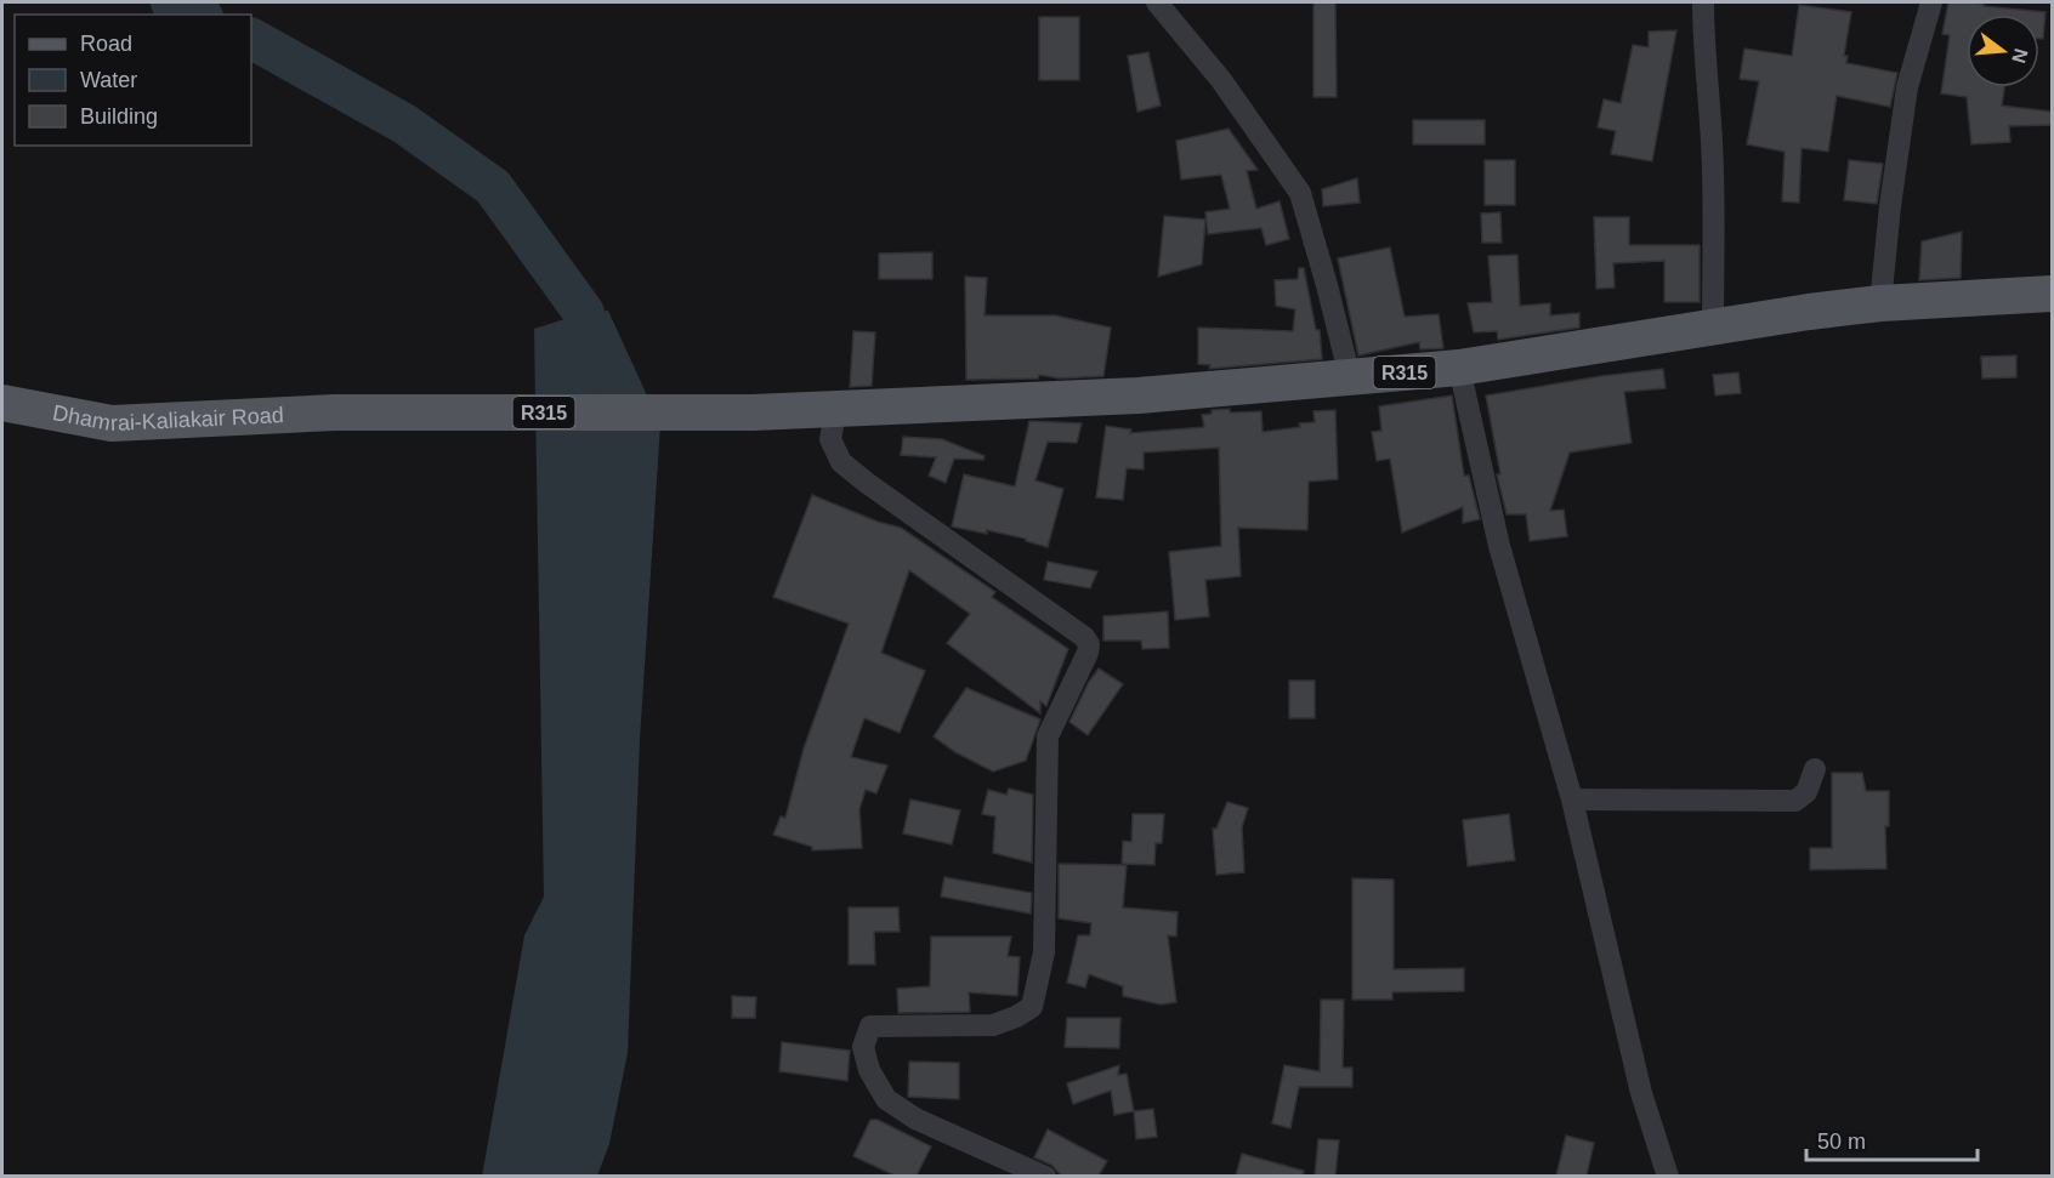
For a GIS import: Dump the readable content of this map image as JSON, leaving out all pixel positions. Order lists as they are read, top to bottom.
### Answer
{
  "streets": {
    "main road": ["R315", "Dhamrai-Kaliakair Road"]
  },
  "crossings": [
    ["R315", "Dhamrai-Kaliakair Road"]
  ],
  "legend": ["Road", "Water", "Building"],
  "scale_bar": "50 m",
  "north": "right"
}
